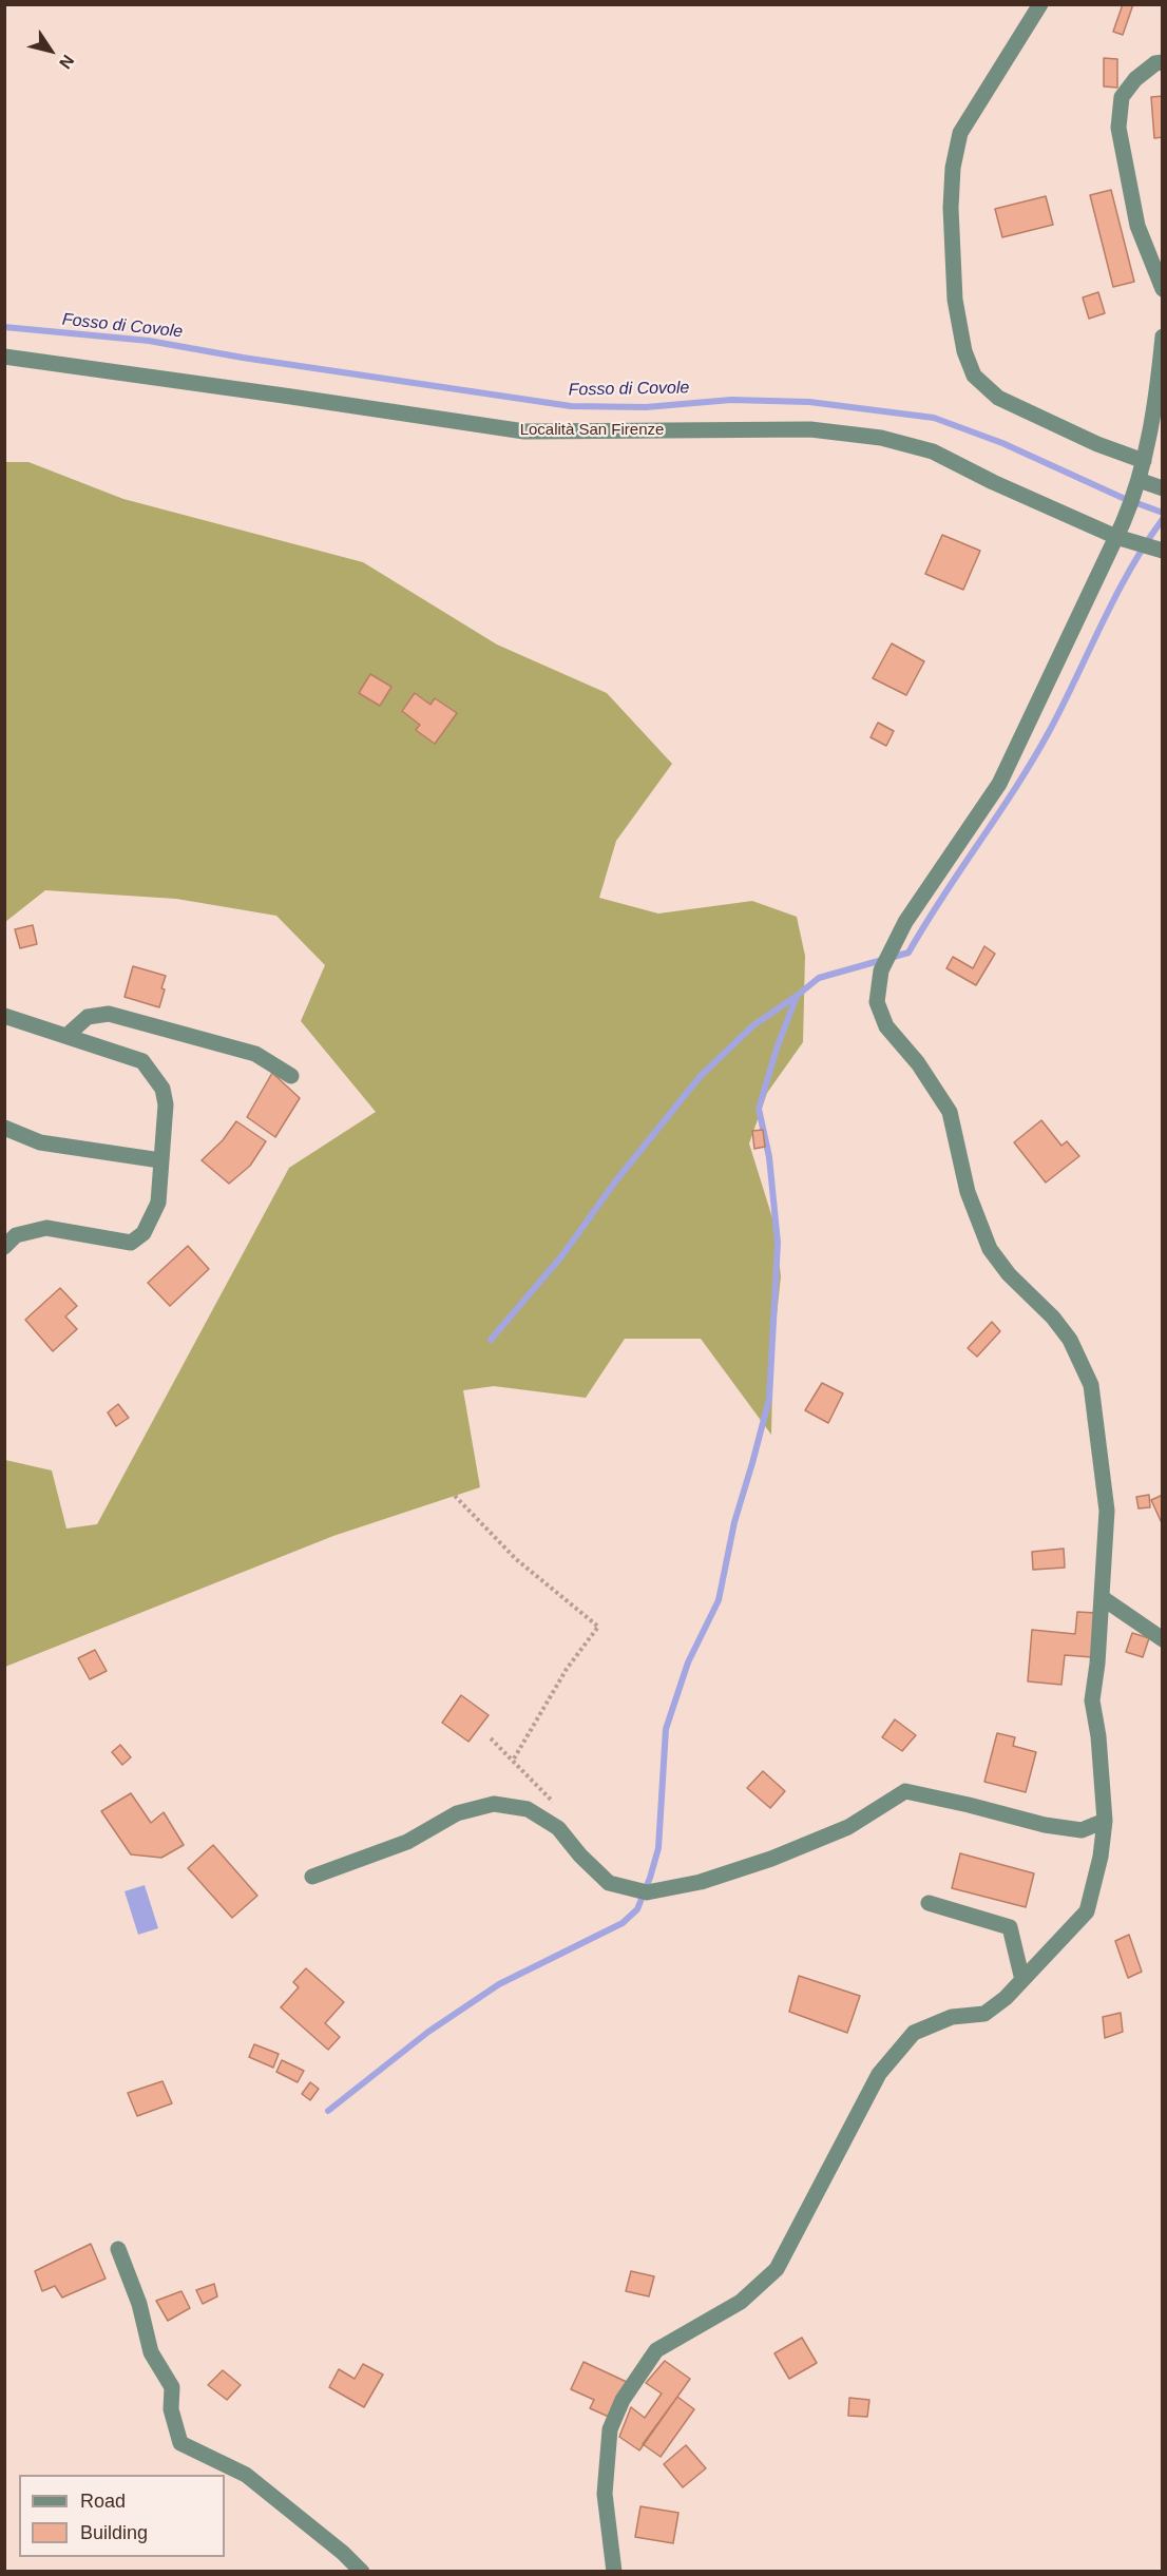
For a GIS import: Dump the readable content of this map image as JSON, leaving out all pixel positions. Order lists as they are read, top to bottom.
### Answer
{
  "streets": {
    "street": ["Località San Firenze"]
  },
  "water": ["Fosso di Covole"],
  "legend": ["Road", "Building"],
  "north": "bottom right"
}
